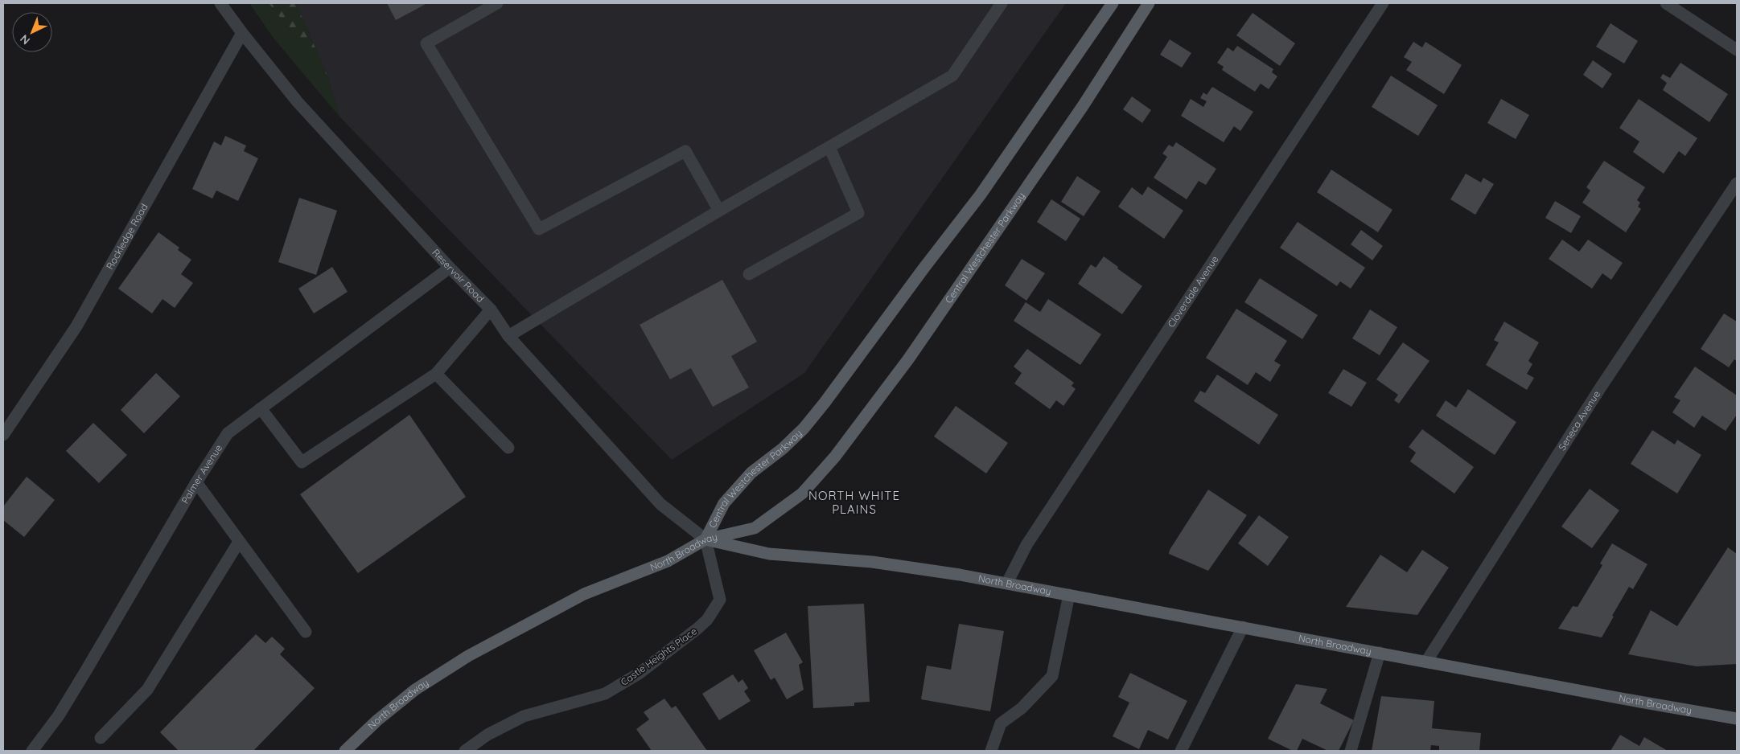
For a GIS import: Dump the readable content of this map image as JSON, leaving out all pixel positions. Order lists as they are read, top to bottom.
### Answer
{
  "streets": {
    "main road": ["Central Westchester Parkway", "North Broadway"],
    "street": [
      "Rockledge Road",
      "Reservoir Road",
      "Cloverdale Avenue",
      "Seneca Avenue",
      "Palmer Avenue",
      "Castle Heights Place"
    ]
  },
  "crossings": [
    ["Rockledge Road", "Reservoir Road"],
    ["Central Westchester Parkway", "Reservoir Road"],
    ["Central Westchester Parkway", "North Broadway"],
    ["Central Westchester Parkway", "Castle Heights Place"],
    ["Reservoir Road", "Palmer Avenue"],
    ["Reservoir Road", "North Broadway"],
    ["Reservoir Road", "Castle Heights Place"],
    ["Cloverdale Avenue", "North Broadway"],
    ["Seneca Avenue", "North Broadway"],
    ["North Broadway", "Castle Heights Place"]
  ],
  "districts": ["NORTH WHITE PLAINS"],
  "north": "bottom left"
}
